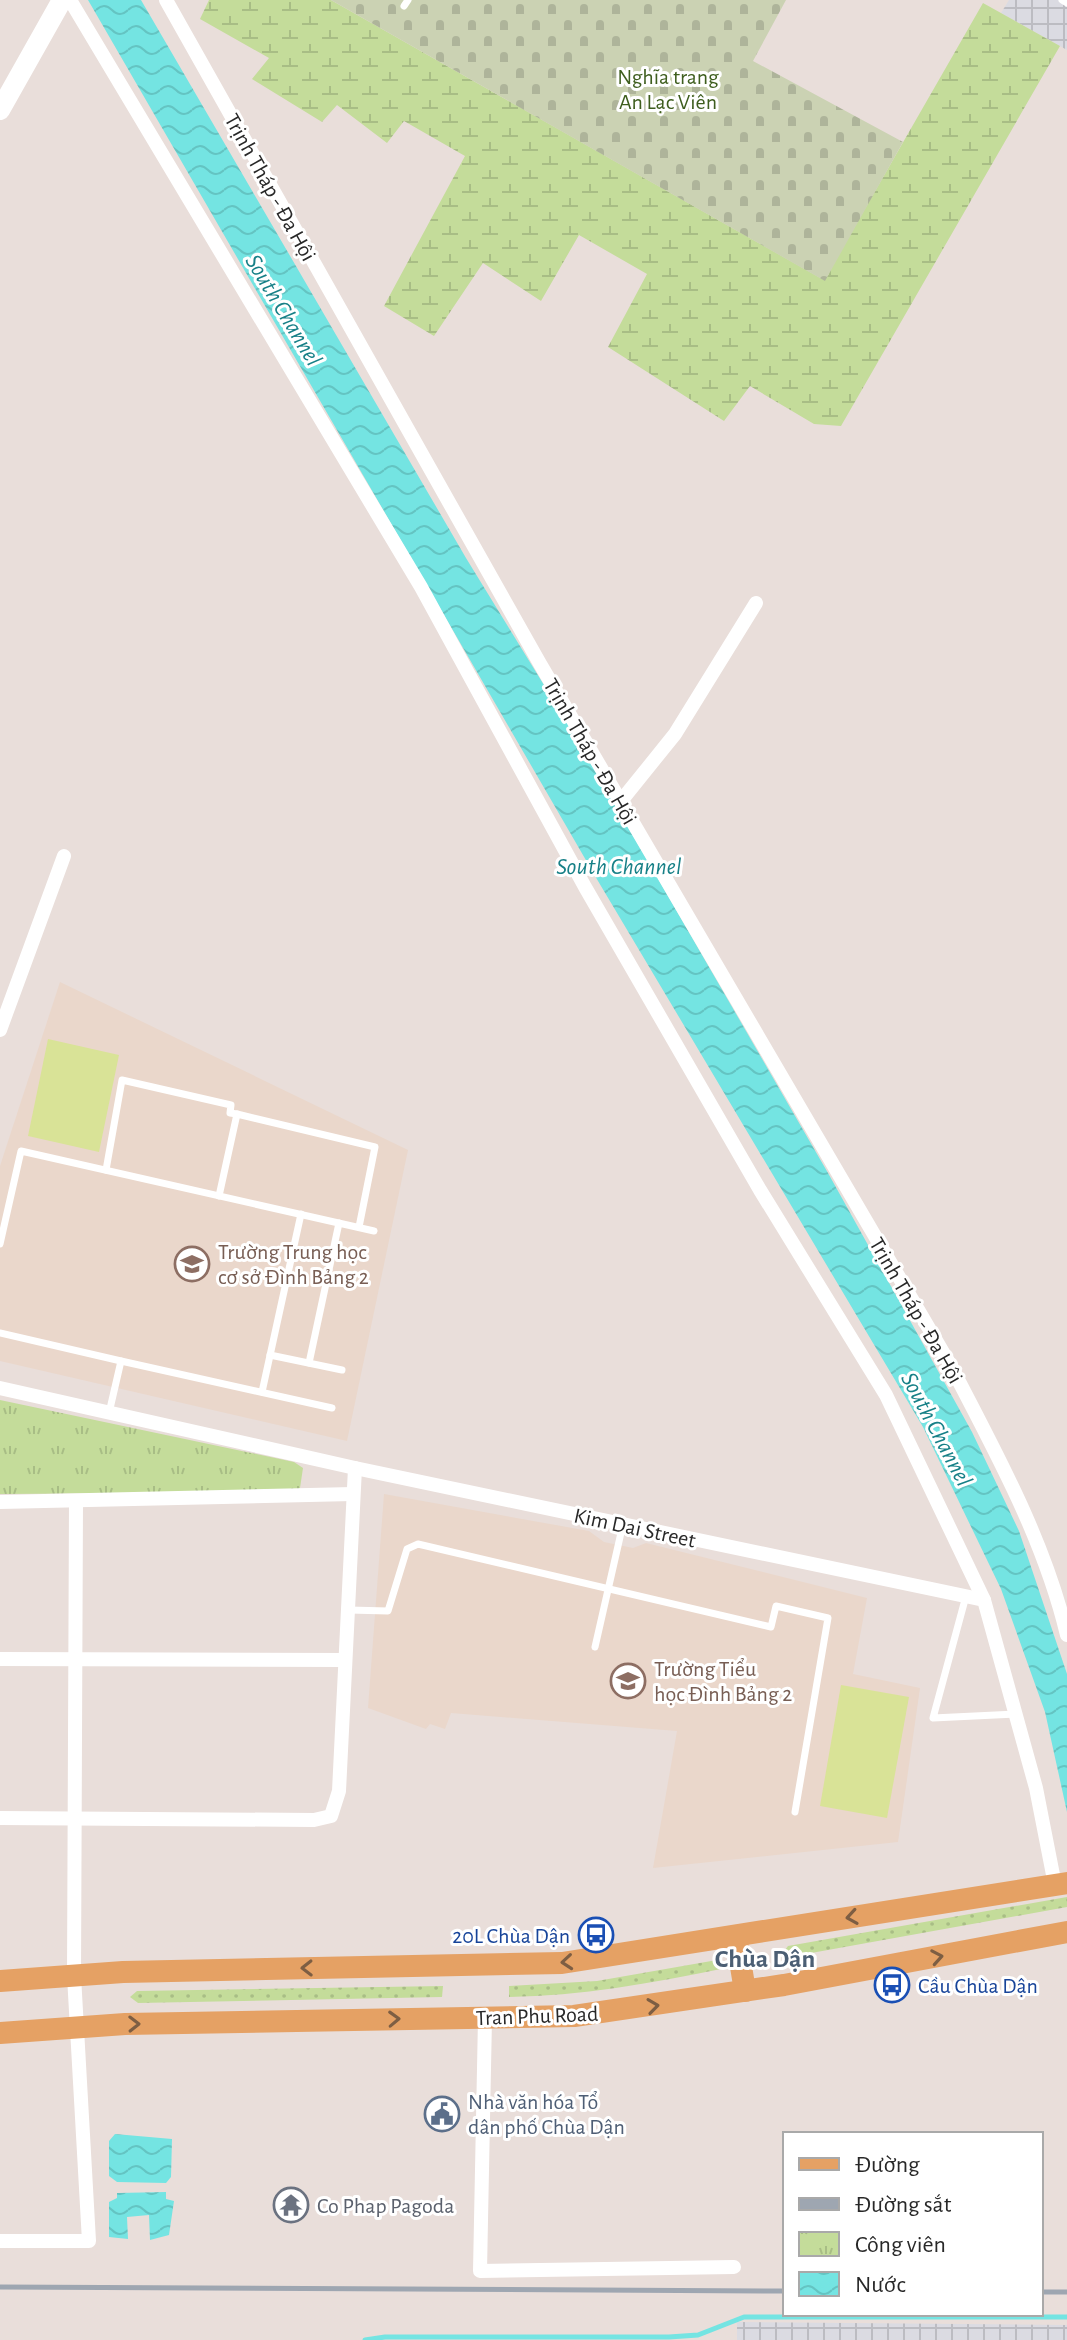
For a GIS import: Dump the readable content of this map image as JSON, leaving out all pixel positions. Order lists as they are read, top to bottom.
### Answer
{
  "streets": {
    "main road": ["Tran Phu Road"],
    "street": ["Trịnh Tháp - Đa Hội", "Kim Dai Street"]
  },
  "districts": ["Chùa Dận"],
  "water": ["South Channel"],
  "parks": ["Nghĩa trang An Lạc Viên"],
  "places": {
    "school or university": ["Trường Trung học cơ sở Đình Bảng 2", "Trường Tiểu học Đình Bảng 2"],
    "bus stop": ["20L Chùa Dận", "Cầu Chùa Dận"],
    "public building": ["Nhà văn hóa Tổ dân phố Chùa Dận"],
    "temple": ["Co Phap Pagoda"]
  },
  "legend": [
    "Đường",
    "Đường sắt",
    "Công viên",
    "Nước"
  ]
}
